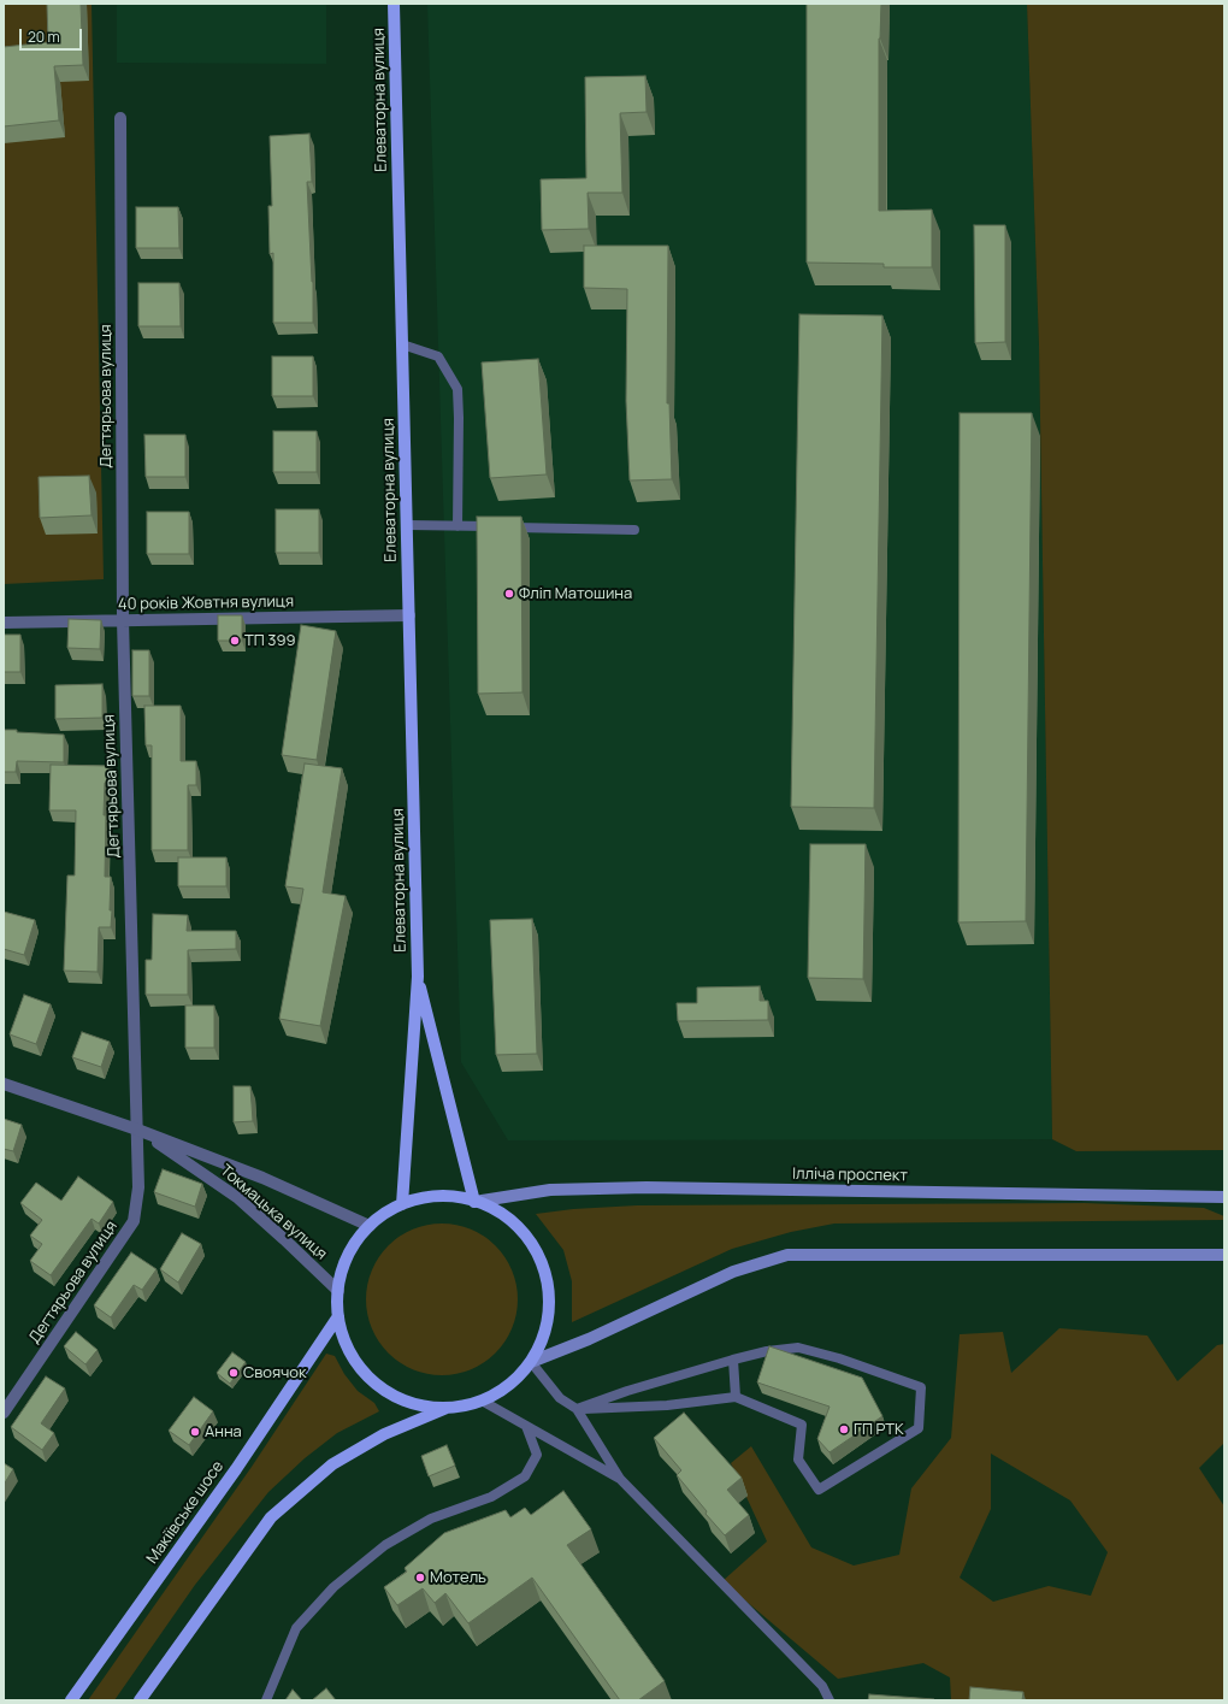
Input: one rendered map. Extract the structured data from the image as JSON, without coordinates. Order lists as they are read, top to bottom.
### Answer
{
  "streets": {
    "main road": ["Елеваторна вулиця", "Ілліча проспект", "Макіївське шосе"],
    "street": ["Дегтярьова вулиця", "40 років Жовтня вулиця", "Токмацька вулиця"]
  },
  "crossings": [
    ["Елеваторна вулиця", "40 років Жовтня вулиця"],
    ["Елеваторна вулиця", "Ілліча проспект"],
    ["Дегтярьова вулиця", "40 років Жовтня вулиця"],
    ["Дегтярьова вулиця", "Токмацька вулиця"]
  ],
  "places": [
    "Фліп Матошина",
    "ТП 399",
    "Своячок",
    "ГП РТК",
    "Анна",
    "Мотель"
  ],
  "scale_bar": "20 m"
}
